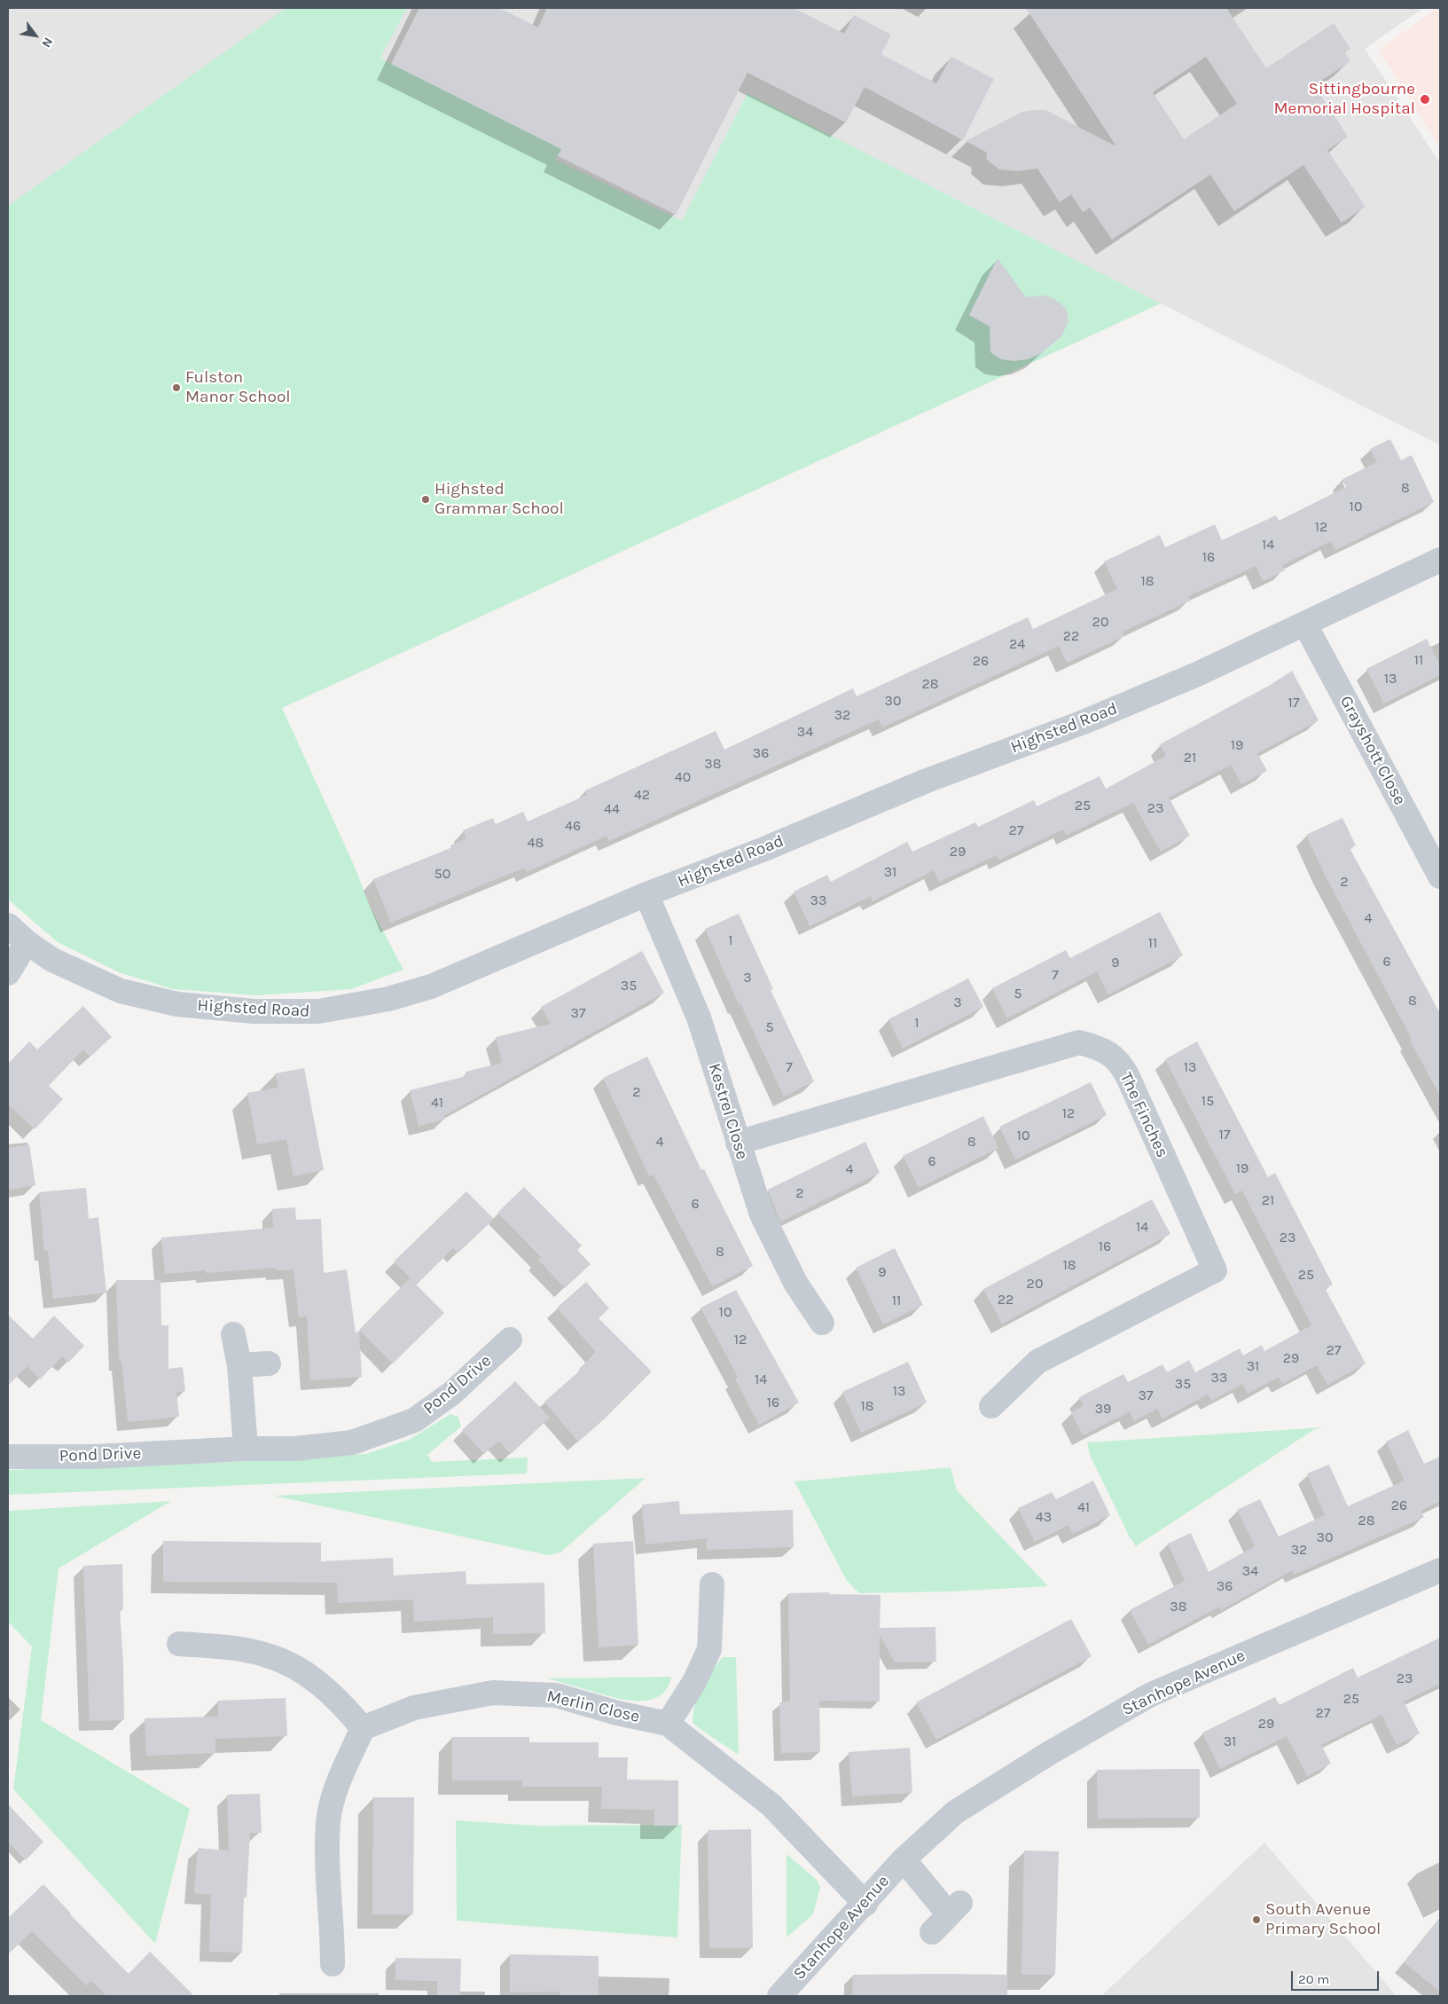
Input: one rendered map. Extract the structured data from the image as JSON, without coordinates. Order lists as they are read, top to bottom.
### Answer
{
  "streets": {
    "street": [
      "Highsted Road",
      "Grayshott Close",
      "Kestrel Close",
      "The Finches",
      "Pond Drive",
      "Stanhope Avenue",
      "Merlin Close"
    ]
  },
  "crossings": [
    ["Highsted Road", "Grayshott Close"],
    ["Highsted Road", "Kestrel Close"],
    ["Kestrel Close", "The Finches"],
    ["Stanhope Avenue", "Merlin Close"]
  ],
  "places": [
    "Sittingbourne Memorial Hospital",
    "Fulston Manor School",
    "Highsted Grammar School",
    "South Avenue Primary School"
  ],
  "house_numbers": [
    "8",
    "10",
    "12",
    "14",
    "16",
    "18",
    "20",
    "22",
    "24",
    "11",
    "26",
    "13",
    "28",
    "30",
    "17",
    "32",
    "34",
    "19",
    "36",
    "21",
    "38",
    "40",
    "42",
    "25",
    "23",
    "44",
    "46",
    "27",
    "48",
    "29",
    "31",
    "50",
    "2",
    "33",
    "4",
    "1",
    "11",
    "6",
    "9",
    "7",
    "3",
    "35",
    "5",
    "8",
    "3",
    "37",
    "1",
    "5",
    "7",
    "13",
    "2",
    "15",
    "41",
    "12",
    "17",
    "10",
    "4",
    "8",
    "6",
    "19",
    "4",
    "2",
    "21",
    "6",
    "14",
    "23",
    "16",
    "8",
    "18",
    "9",
    "25",
    "20",
    "22",
    "11",
    "10",
    "12",
    "27",
    "29",
    "31",
    "33",
    "14",
    "35",
    "13",
    "37",
    "16",
    "18",
    "39",
    "26",
    "41",
    "43",
    "28",
    "30",
    "32",
    "34",
    "36",
    "38",
    "23",
    "25",
    "27",
    "29",
    "31"
  ],
  "scale_bar": "20 m",
  "north": "bottom right"
}
